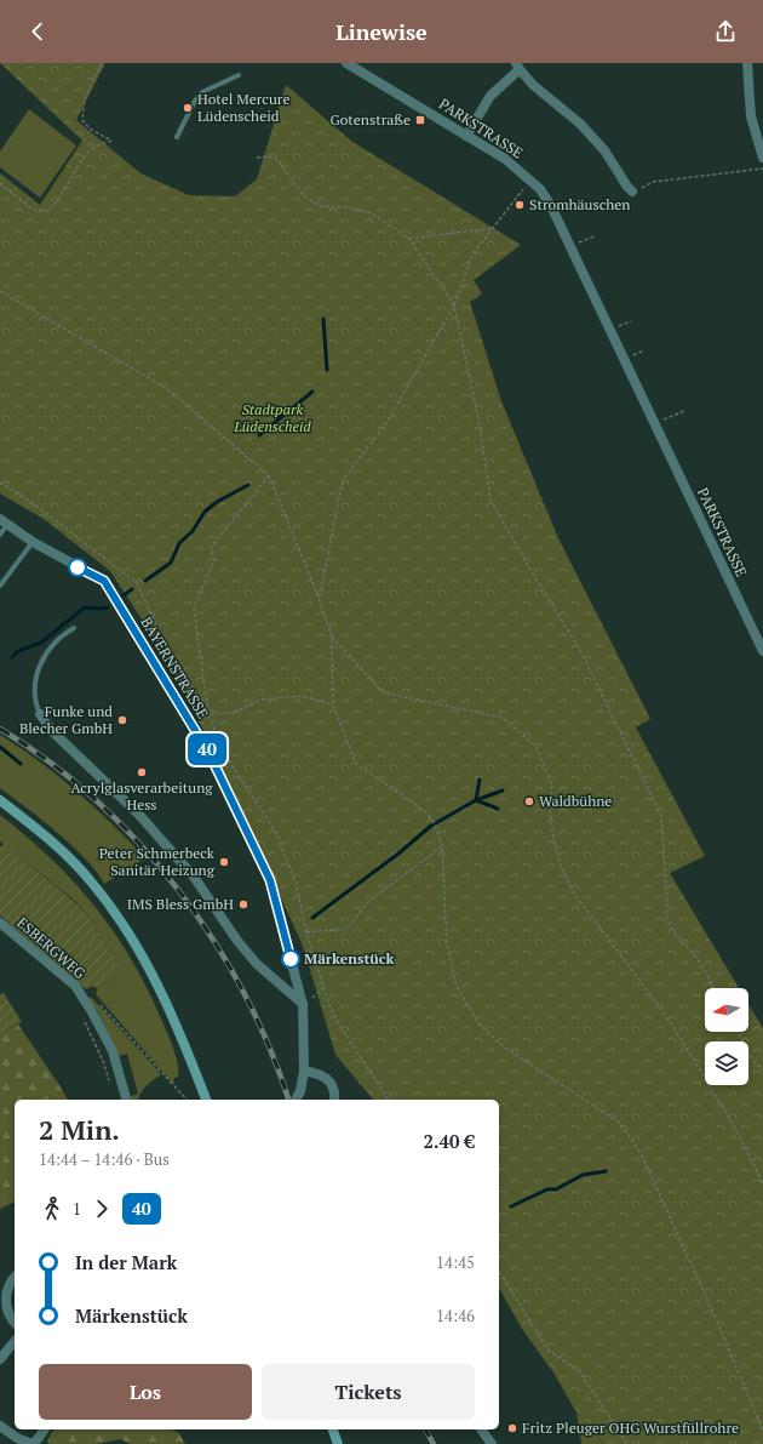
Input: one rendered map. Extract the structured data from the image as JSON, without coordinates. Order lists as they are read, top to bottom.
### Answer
{
  "streets": {
    "street": ["PARKSTRASSE", "BAYERNSTRASSE", "ESBERGWEG"]
  },
  "parks": ["Stadtpark Lüdenscheid"],
  "places": {
    "other": [
      "Hotel Mercure Lüdenscheid",
      "Stromhäuschen",
      "Funke und Blecher GmbH",
      "Acrylglasverarbeitung Hess",
      "Waldbühne",
      "Peter Schmerbeck Sanitär Heizung",
      "IMS Bless GmbH",
      "Märkenstück",
      "Fritz Pleuger OHG Wurstfüllrohre"
    ],
    "transit": ["Gotenstraße"]
  },
  "lines": ["bus line 40"],
  "north": "left",
  "page": {
    "header": "Linewise",
    "on_map": "40",
    "heading": ["2 Min.", "14:44 – 14:46 · Bus", "2.40 €"],
    "legs": ["1", "40"],
    "list": [
      {
        "name": "In der Mark",
        "value": "14:45"
      },
      {
        "name": "Märkenstück",
        "value": "14:46"
      }
    ],
    "buttons": ["Los", "Tickets"]
  }
}
